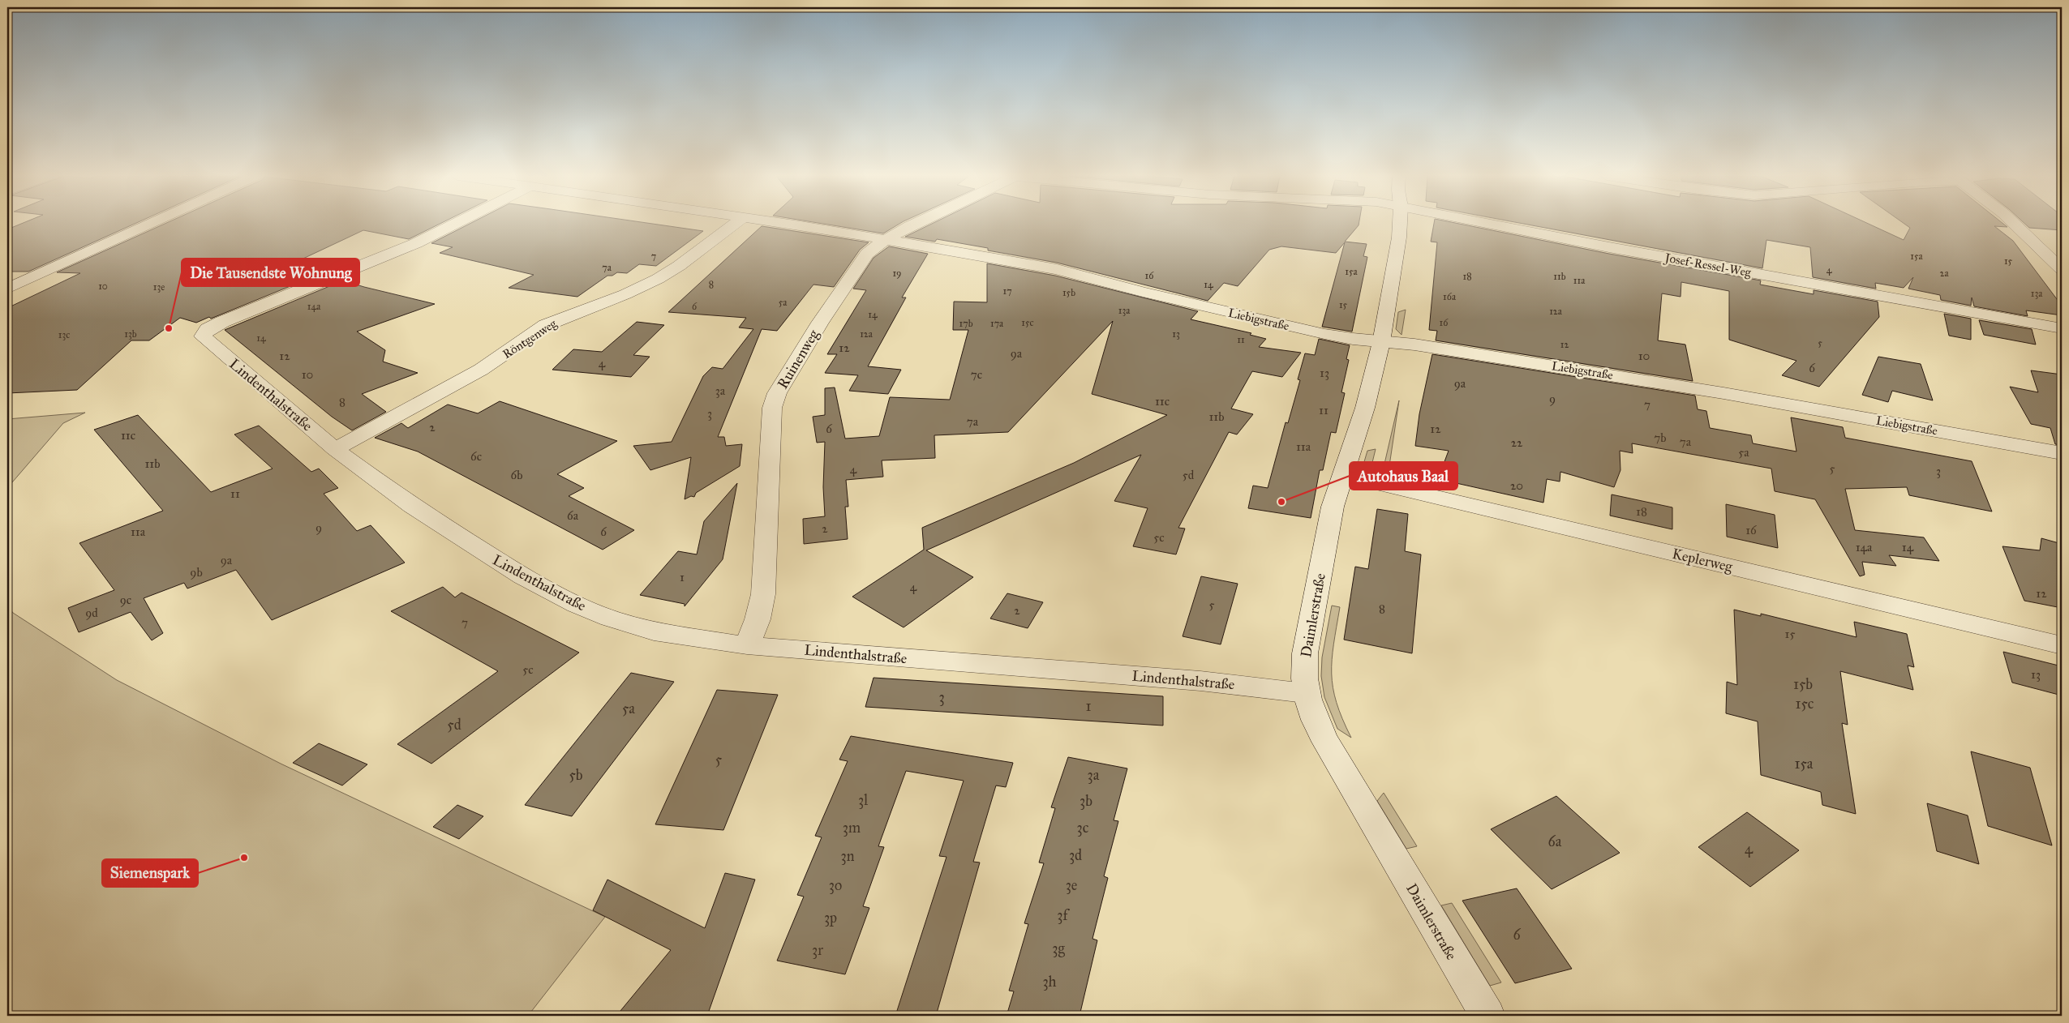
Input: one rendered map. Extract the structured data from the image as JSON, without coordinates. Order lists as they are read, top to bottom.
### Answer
{
  "streets": {
    "street": [
      "Josef-Ressel-Weg",
      "Liebigstraße",
      "Röntgenweg",
      "Ruinenweg",
      "Lindenthalstraße",
      "Keplerweg",
      "Daimlerstraße"
    ]
  },
  "crossings": [
    ["Liebigstraße", "Ruinenweg"],
    ["Liebigstraße", "Daimlerstraße"],
    ["Röntgenweg", "Lindenthalstraße"],
    ["Ruinenweg", "Lindenthalstraße"],
    ["Lindenthalstraße", "Daimlerstraße"],
    ["Keplerweg", "Daimlerstraße"]
  ],
  "places": ["Die Tausendste Wohnung", "Autohaus Baal", "Siemenspark"],
  "house_numbers": [
    "7",
    "15a",
    "15",
    "7a",
    "4",
    "15a",
    "19",
    "2a",
    "16",
    "18",
    "11b",
    "11a",
    "8",
    "14",
    "10",
    "13e",
    "17",
    "15b",
    "13a",
    "16a",
    "5a",
    "15",
    "14a",
    "6",
    "13a",
    "12a",
    "14",
    "15c",
    "16",
    "17b",
    "17a",
    "13b",
    "12a",
    "13",
    "13c",
    "14",
    "11",
    "5",
    "12",
    "12",
    "9a",
    "12",
    "10",
    "4",
    "6",
    "13",
    "10",
    "7c",
    "9a",
    "3a",
    "9",
    "11c",
    "8",
    "7",
    "11",
    "3",
    "11b",
    "7a",
    "2",
    "6",
    "12",
    "11c",
    "7b",
    "7a",
    "22",
    "11a",
    "5a",
    "6c",
    "11b",
    "5",
    "4",
    "3",
    "6b",
    "5d",
    "20",
    "11",
    "18",
    "6a",
    "9",
    "2",
    "16",
    "11a",
    "6",
    "5c",
    "14a",
    "14",
    "9a",
    "9b",
    "1",
    "4",
    "12",
    "9c",
    "5",
    "8",
    "2",
    "9d",
    "7",
    "15",
    "5c",
    "13",
    "15b",
    "3",
    "15c",
    "1",
    "5a",
    "5d",
    "5",
    "15a",
    "5b",
    "3a",
    "3l",
    "3b",
    "3m",
    "3c",
    "6a",
    "4",
    "3d",
    "3n",
    "3o",
    "3e",
    "3f",
    "3p",
    "6",
    "3g",
    "3r",
    "3h"
  ]
}
